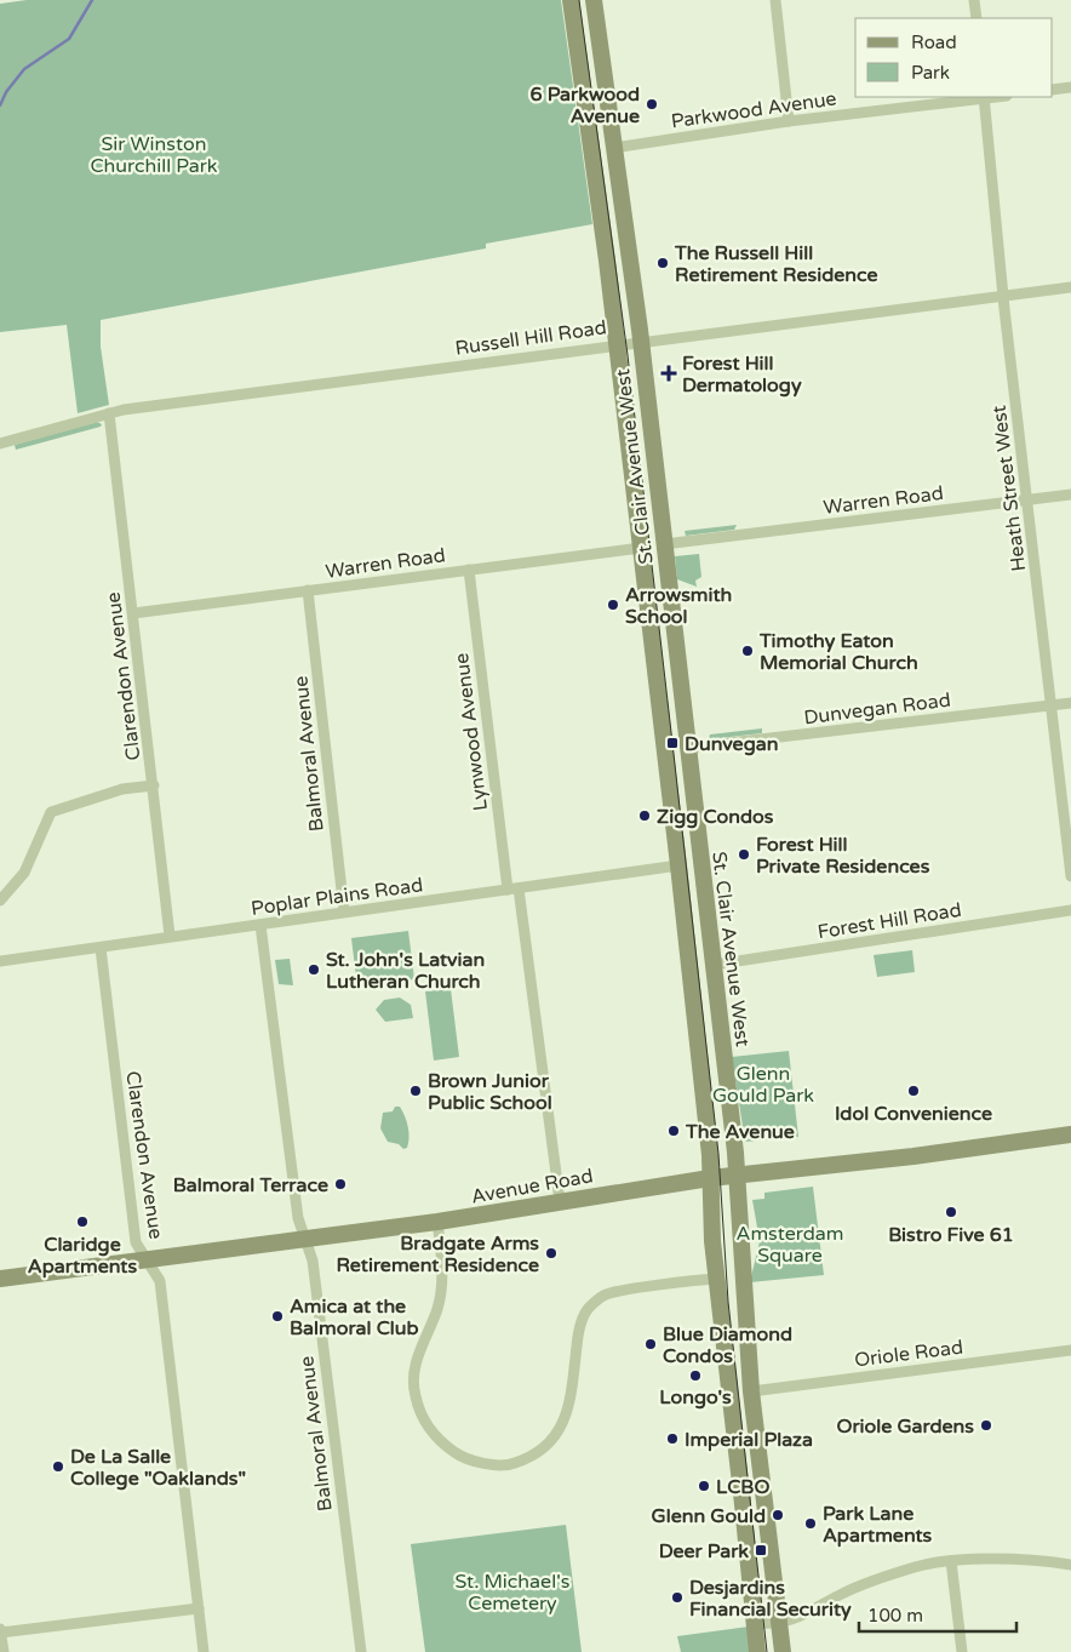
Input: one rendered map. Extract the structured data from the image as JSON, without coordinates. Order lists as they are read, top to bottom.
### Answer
{
  "streets": {
    "main road": ["St. Clair Avenue West", "Avenue Road"],
    "street": [
      "Parkwood Avenue",
      "Russell Hill Road",
      "Heath Street West",
      "Warren Road",
      "Clarendon Avenue",
      "Dunvegan Road",
      "Lynwood Avenue",
      "Balmoral Avenue",
      "Poplar Plains Road",
      "Forest Hill Road",
      "Oriole Road"
    ]
  },
  "crossings": [
    ["Parkwood Avenue", "St. Clair Avenue West"],
    ["Parkwood Avenue", "Heath Street West"],
    ["Russell Hill Road", "St. Clair Avenue West"],
    ["Russell Hill Road", "Heath Street West"],
    ["Russell Hill Road", "Clarendon Avenue"],
    ["St. Clair Avenue West", "Warren Road"],
    ["St. Clair Avenue West", "Dunvegan Road"],
    ["St. Clair Avenue West", "Poplar Plains Road"],
    ["St. Clair Avenue West", "Forest Hill Road"],
    ["St. Clair Avenue West", "Avenue Road"],
    ["St. Clair Avenue West", "Oriole Road"],
    ["Heath Street West", "Warren Road"],
    ["Heath Street West", "Dunvegan Road"],
    ["Warren Road", "Clarendon Avenue"],
    ["Warren Road", "Lynwood Avenue"],
    ["Warren Road", "Balmoral Avenue"],
    ["Clarendon Avenue", "Poplar Plains Road"],
    ["Clarendon Avenue", "Avenue Road"],
    ["Lynwood Avenue", "Poplar Plains Road"],
    ["Lynwood Avenue", "Avenue Road"],
    ["Balmoral Avenue", "Poplar Plains Road"],
    ["Balmoral Avenue", "Avenue Road"]
  ],
  "parks": [
    "Sir Winston Churchill Park",
    "Glenn Gould Park",
    "Amsterdam Square",
    "St. Michael's Cemetery"
  ],
  "places": {
    "other": [
      "6 Parkwood Avenue",
      "The Russell Hill Retirement Residence",
      "Arrowsmith School",
      "Timothy Eaton Memorial Church",
      "Zigg Condos",
      "Forest Hill Private Residences",
      "St. John's Latvian Lutheran Church",
      "Brown Junior Public School",
      "Idol Convenience",
      "The Avenue",
      "Balmoral Terrace",
      "Bistro Five 61",
      "Claridge Apartments",
      "Bradgate Arms Retirement Residence",
      "Amica at the Balmoral Club",
      "Blue Diamond Condos",
      "Longo's",
      "Oriole Gardens",
      "Imperial Plaza",
      "De La Salle College \"Oaklands\"",
      "LCBO",
      "Glenn Gould",
      "Park Lane Apartments",
      "Desjardins Financial Security"
    ],
    "health": ["Forest Hill Dermatology"],
    "transit": ["Dunvegan", "Deer Park"]
  },
  "legend": ["Road", "Park"],
  "scale_bar": "100 m"
}
